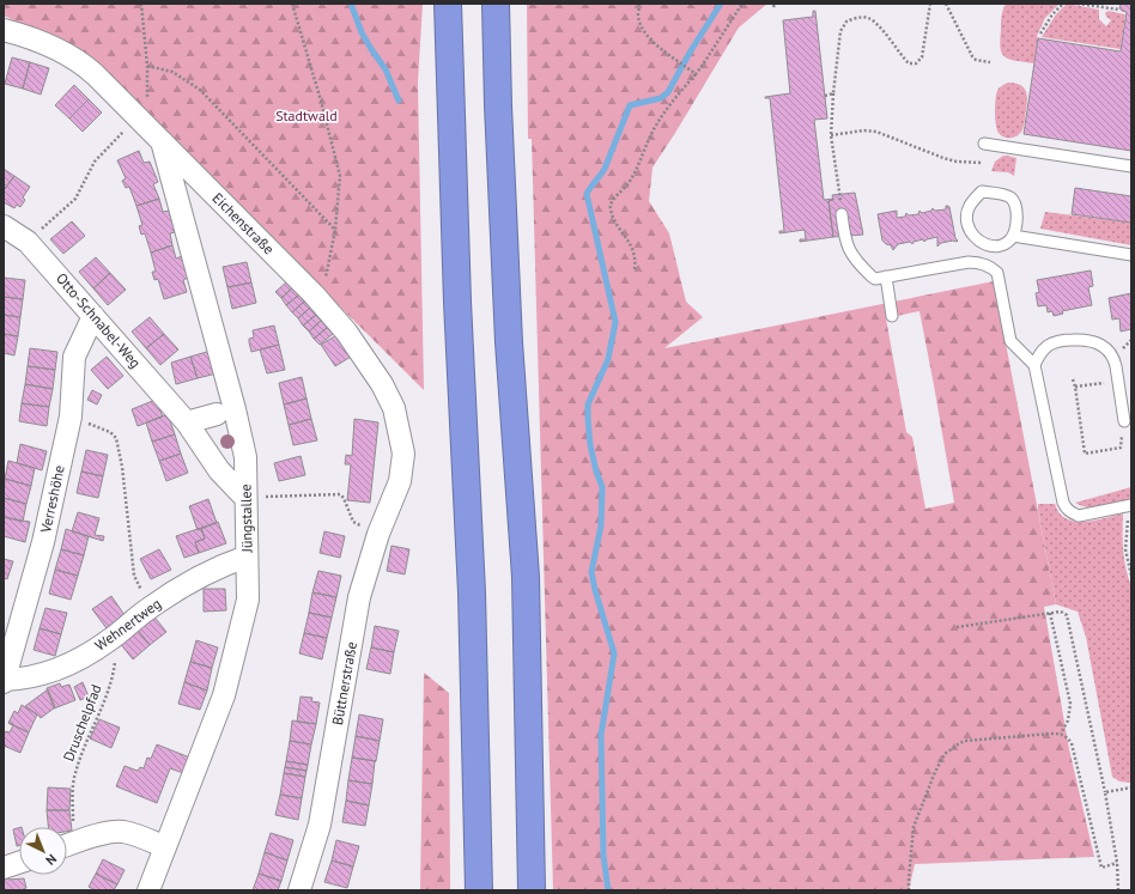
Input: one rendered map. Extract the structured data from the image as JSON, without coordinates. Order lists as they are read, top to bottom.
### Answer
{
  "streets": {
    "street": [
      "Eichenstraße",
      "Otto-Schnabel-Weg",
      "Verreshöhe",
      "Jüngstallee",
      "Wehnertweg",
      "Büttnerstraße"
    ],
    "path": ["Druschelpfad"]
  },
  "crossings": [
    ["Eichenstraße", "Jüngstallee"],
    ["Eichenstraße", "Büttnerstraße"],
    ["Otto-Schnabel-Weg", "Verreshöhe"],
    ["Otto-Schnabel-Weg", "Jüngstallee"],
    ["Verreshöhe", "Wehnertweg"],
    ["Jüngstallee", "Wehnertweg"],
    ["Wehnertweg", "Druschelpfad"]
  ],
  "parks": ["Stadtwald"],
  "north": "bottom right"
}
